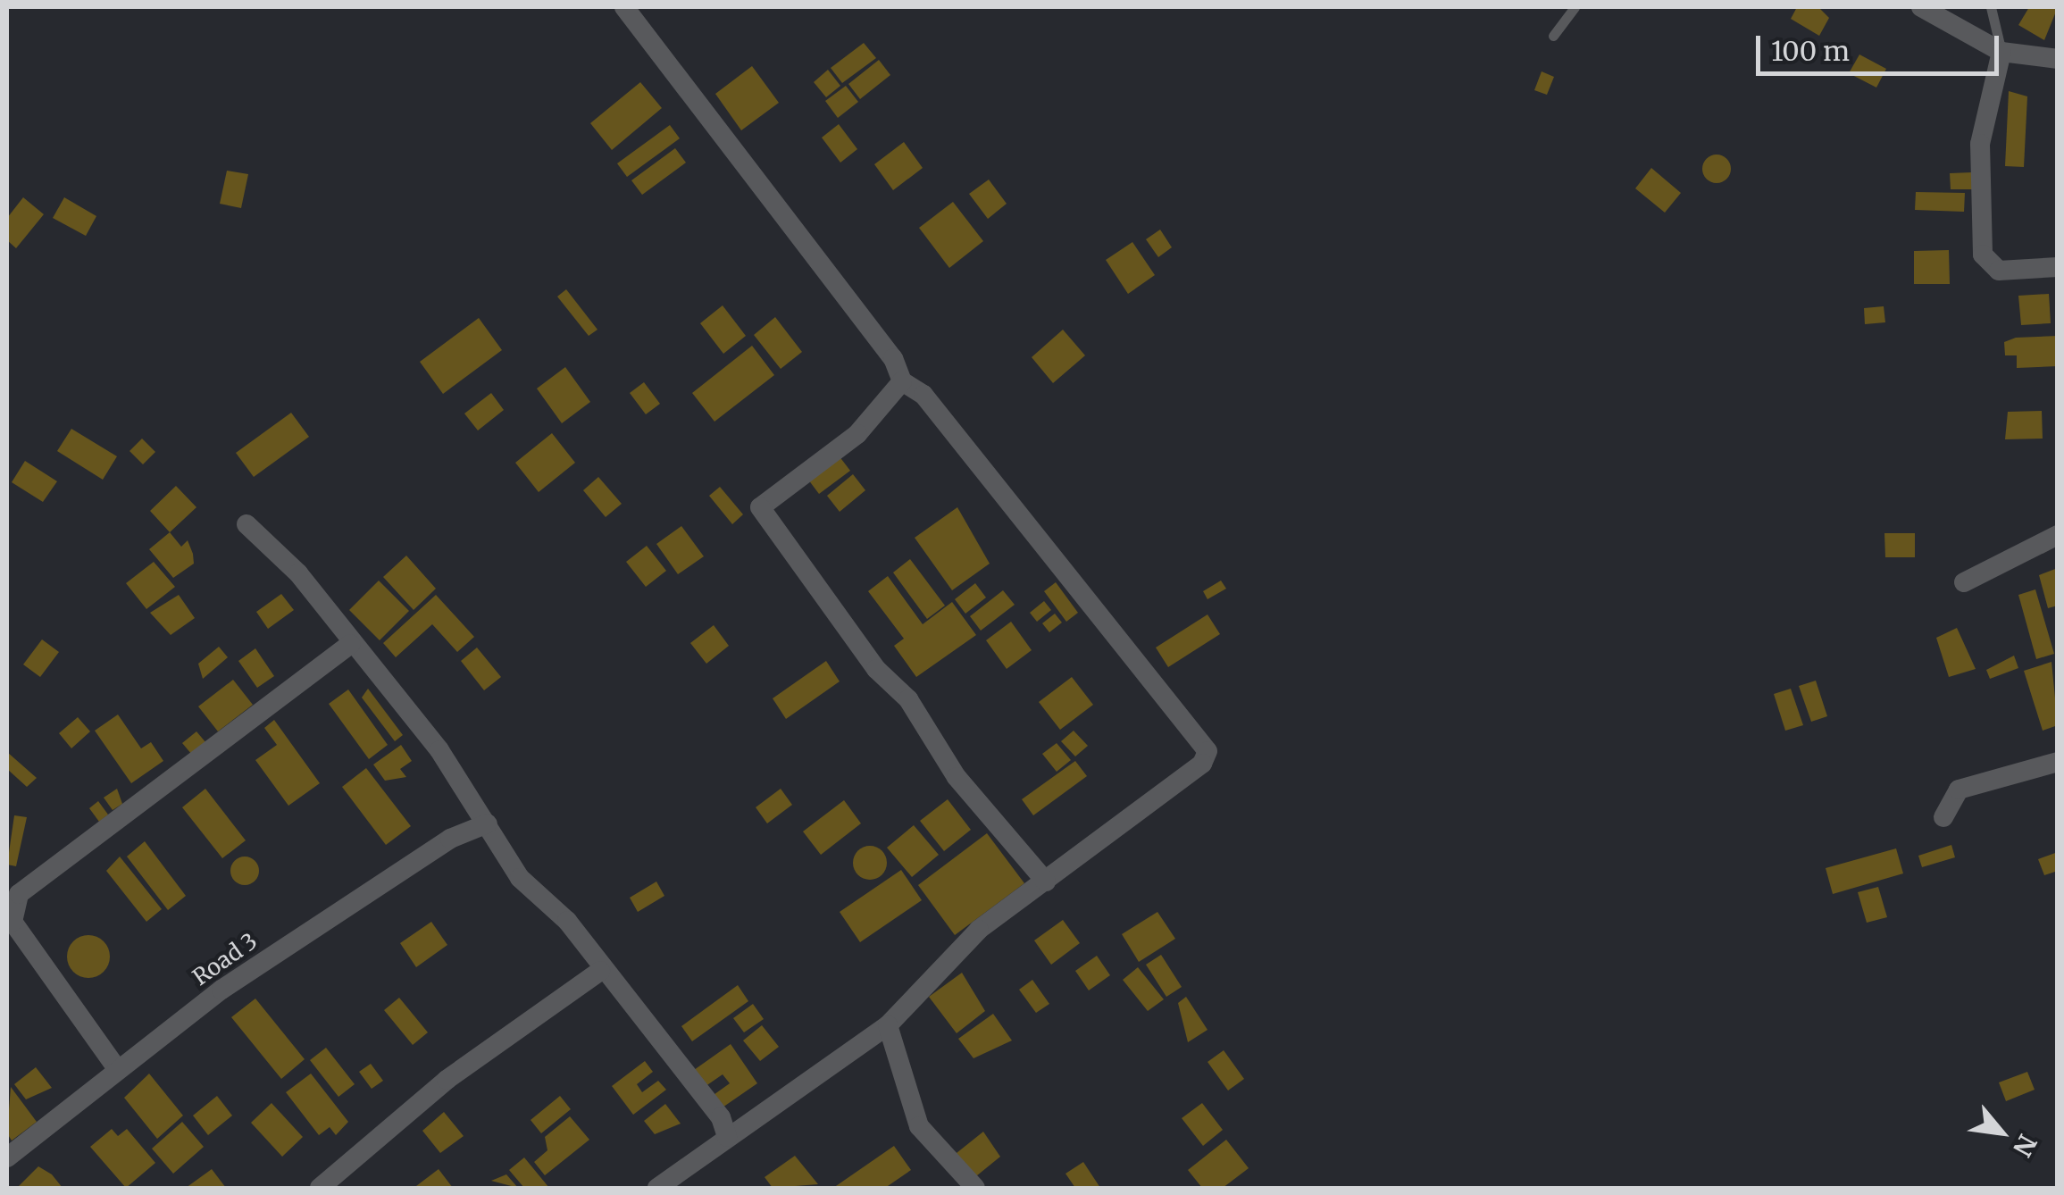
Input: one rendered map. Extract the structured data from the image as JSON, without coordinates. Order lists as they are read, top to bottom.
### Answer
{
  "streets": {
    "street": ["Road 3"]
  },
  "scale_bar": "100 m",
  "north": "bottom right"
}
